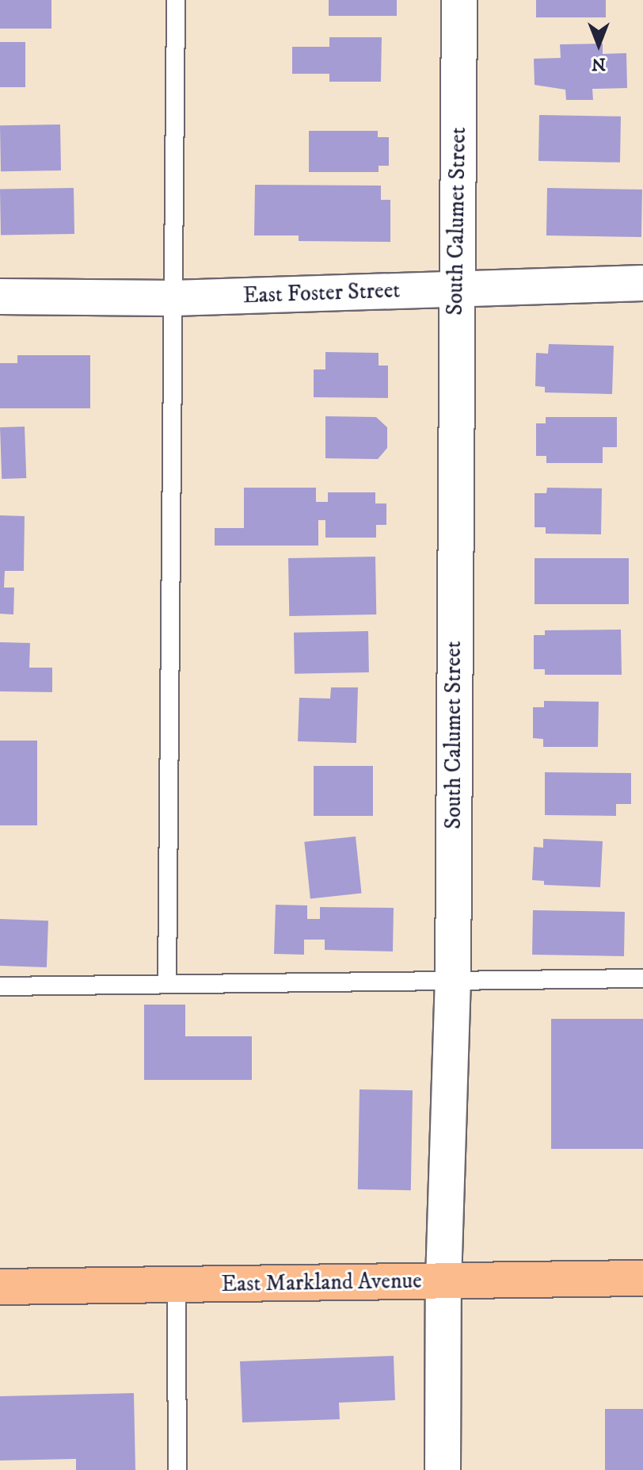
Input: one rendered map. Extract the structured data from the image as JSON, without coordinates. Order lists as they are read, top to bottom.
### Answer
{
  "streets": {
    "main road": ["East Markland Avenue"],
    "street": ["South Calumet Street", "East Foster Street"]
  },
  "crossings": [
    ["South Calumet Street", "East Foster Street"],
    ["South Calumet Street", "East Markland Avenue"]
  ],
  "north": "bottom"
}
